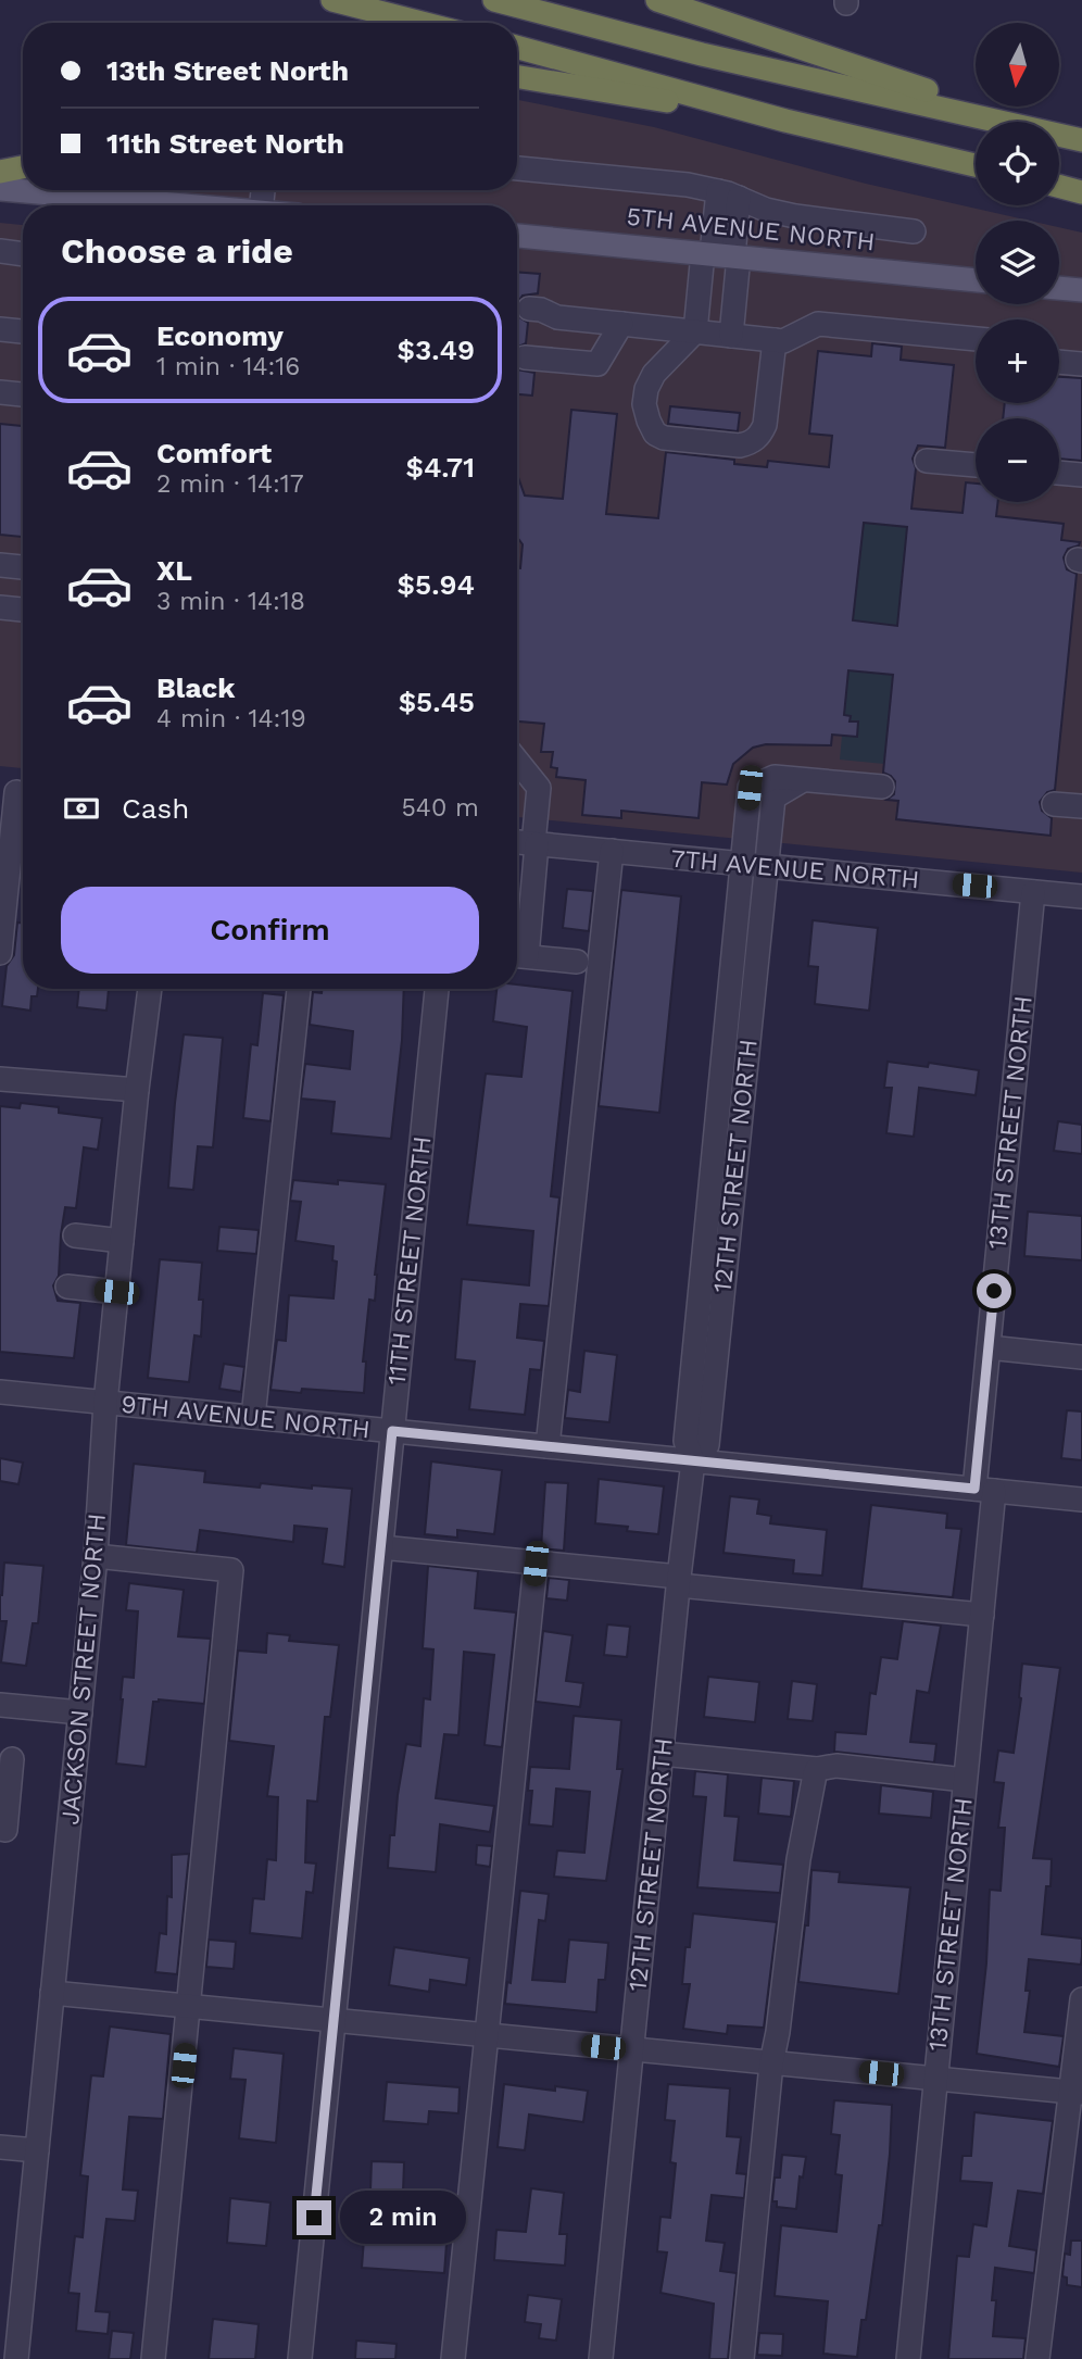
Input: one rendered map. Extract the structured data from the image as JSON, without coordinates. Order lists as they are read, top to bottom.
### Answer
{
  "streets": {
    "main road": ["5TH AVENUE NORTH"],
    "street": [
      "7TH AVENUE NORTH",
      "13TH STREET NORTH",
      "12TH STREET NORTH",
      "11TH STREET NORTH",
      "9TH AVENUE NORTH",
      "JACKSON STREET NORTH"
    ]
  },
  "crossings": [
    ["7TH AVENUE NORTH", "13TH STREET NORTH"],
    ["7TH AVENUE NORTH", "12TH STREET NORTH"],
    ["13TH STREET NORTH", "9TH AVENUE NORTH"],
    ["12TH STREET NORTH", "9TH AVENUE NORTH"],
    ["11TH STREET NORTH", "9TH AVENUE NORTH"],
    ["9TH AVENUE NORTH", "JACKSON STREET NORTH"]
  ],
  "north": "bottom",
  "page": {
    "map_buttons": ["+", "−"],
    "banner": ["13th Street North", "11th Street North"],
    "heading": "Choose a ride",
    "list": [
      {
        "name": "Economy",
        "note": "1 min · 14:16",
        "value": "$3.49"
      },
      {
        "name": "Comfort",
        "note": "2 min · 14:17",
        "value": "$4.71"
      },
      {
        "name": "XL",
        "note": "3 min · 14:18",
        "value": "$5.94"
      },
      {
        "name": "Black",
        "note": "4 min · 14:19",
        "value": "$5.45"
      }
    ],
    "pay": ["Cash", "540 m"],
    "buttons": "Confirm",
    "bubble": "2 min"
  }
}
